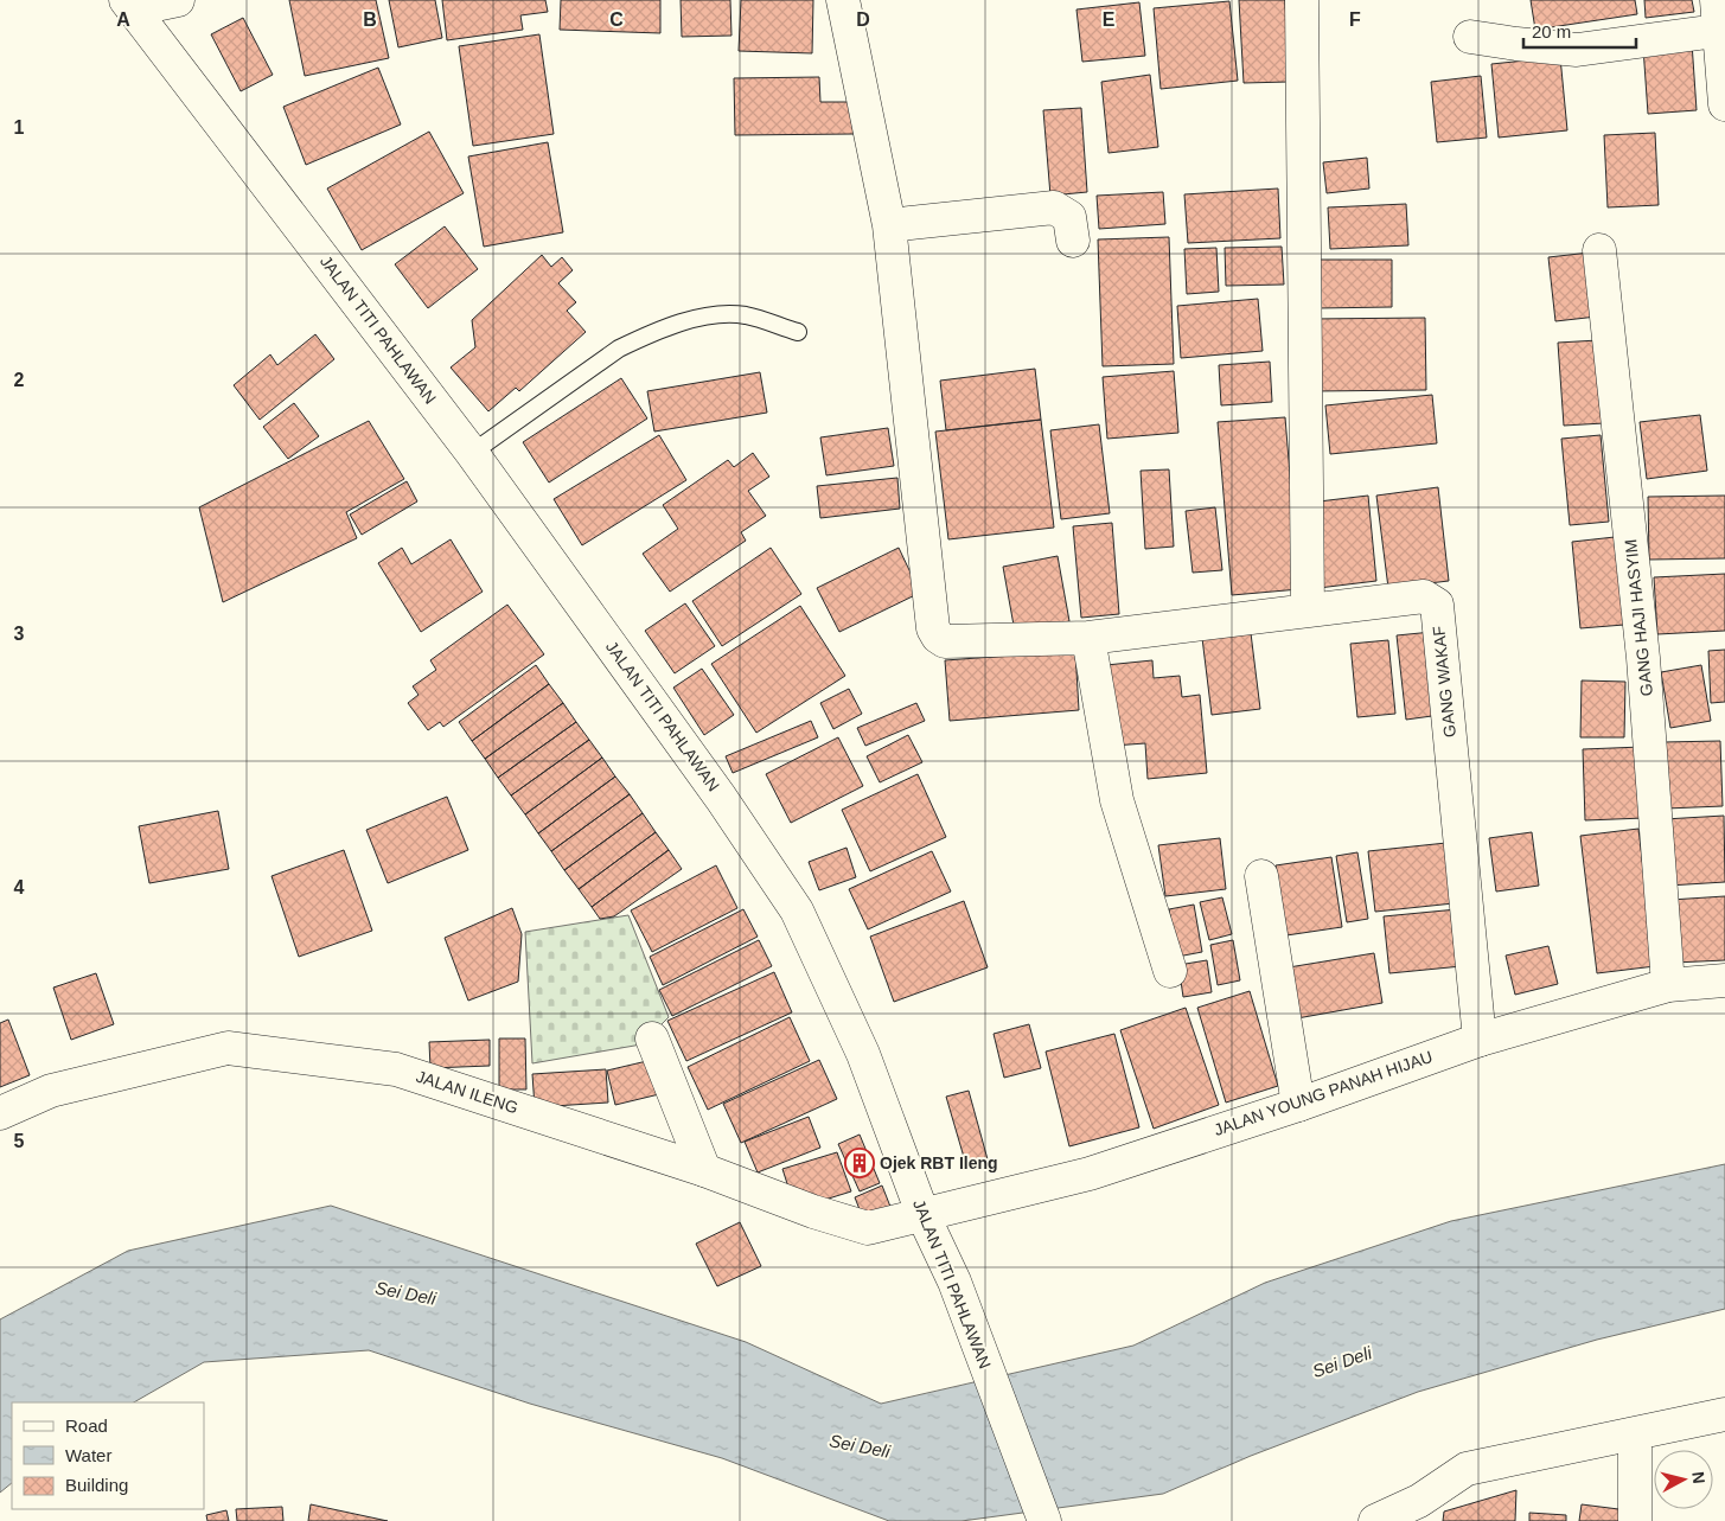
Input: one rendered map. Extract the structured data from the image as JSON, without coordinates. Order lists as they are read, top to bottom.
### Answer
{
  "streets": {
    "street": [
      "JALAN TITI PAHLAWAN",
      "GANG HAJI HASYIM",
      "GANG WAKAF",
      "JALAN ILENG",
      "JALAN YOUNG PANAH HIJAU"
    ]
  },
  "crossings": [
    ["JALAN TITI PAHLAWAN", "JALAN ILENG"],
    ["JALAN TITI PAHLAWAN", "JALAN YOUNG PANAH HIJAU"],
    ["GANG HAJI HASYIM", "JALAN YOUNG PANAH HIJAU"],
    ["GANG WAKAF", "JALAN YOUNG PANAH HIJAU"],
    ["JALAN ILENG", "JALAN YOUNG PANAH HIJAU"]
  ],
  "water": ["Sei Deli"],
  "places": {
    "building": ["Ojek RBT Ileng"]
  },
  "legend": ["Road", "Water", "Building"],
  "scale_bar": "20 m",
  "north": "right",
  "grid": {
    "columns": [
      "A",
      "B",
      "C",
      "D",
      "E",
      "F"
    ],
    "rows": [
      "1",
      "2",
      "3",
      "4",
      "5"
    ]
  }
}
